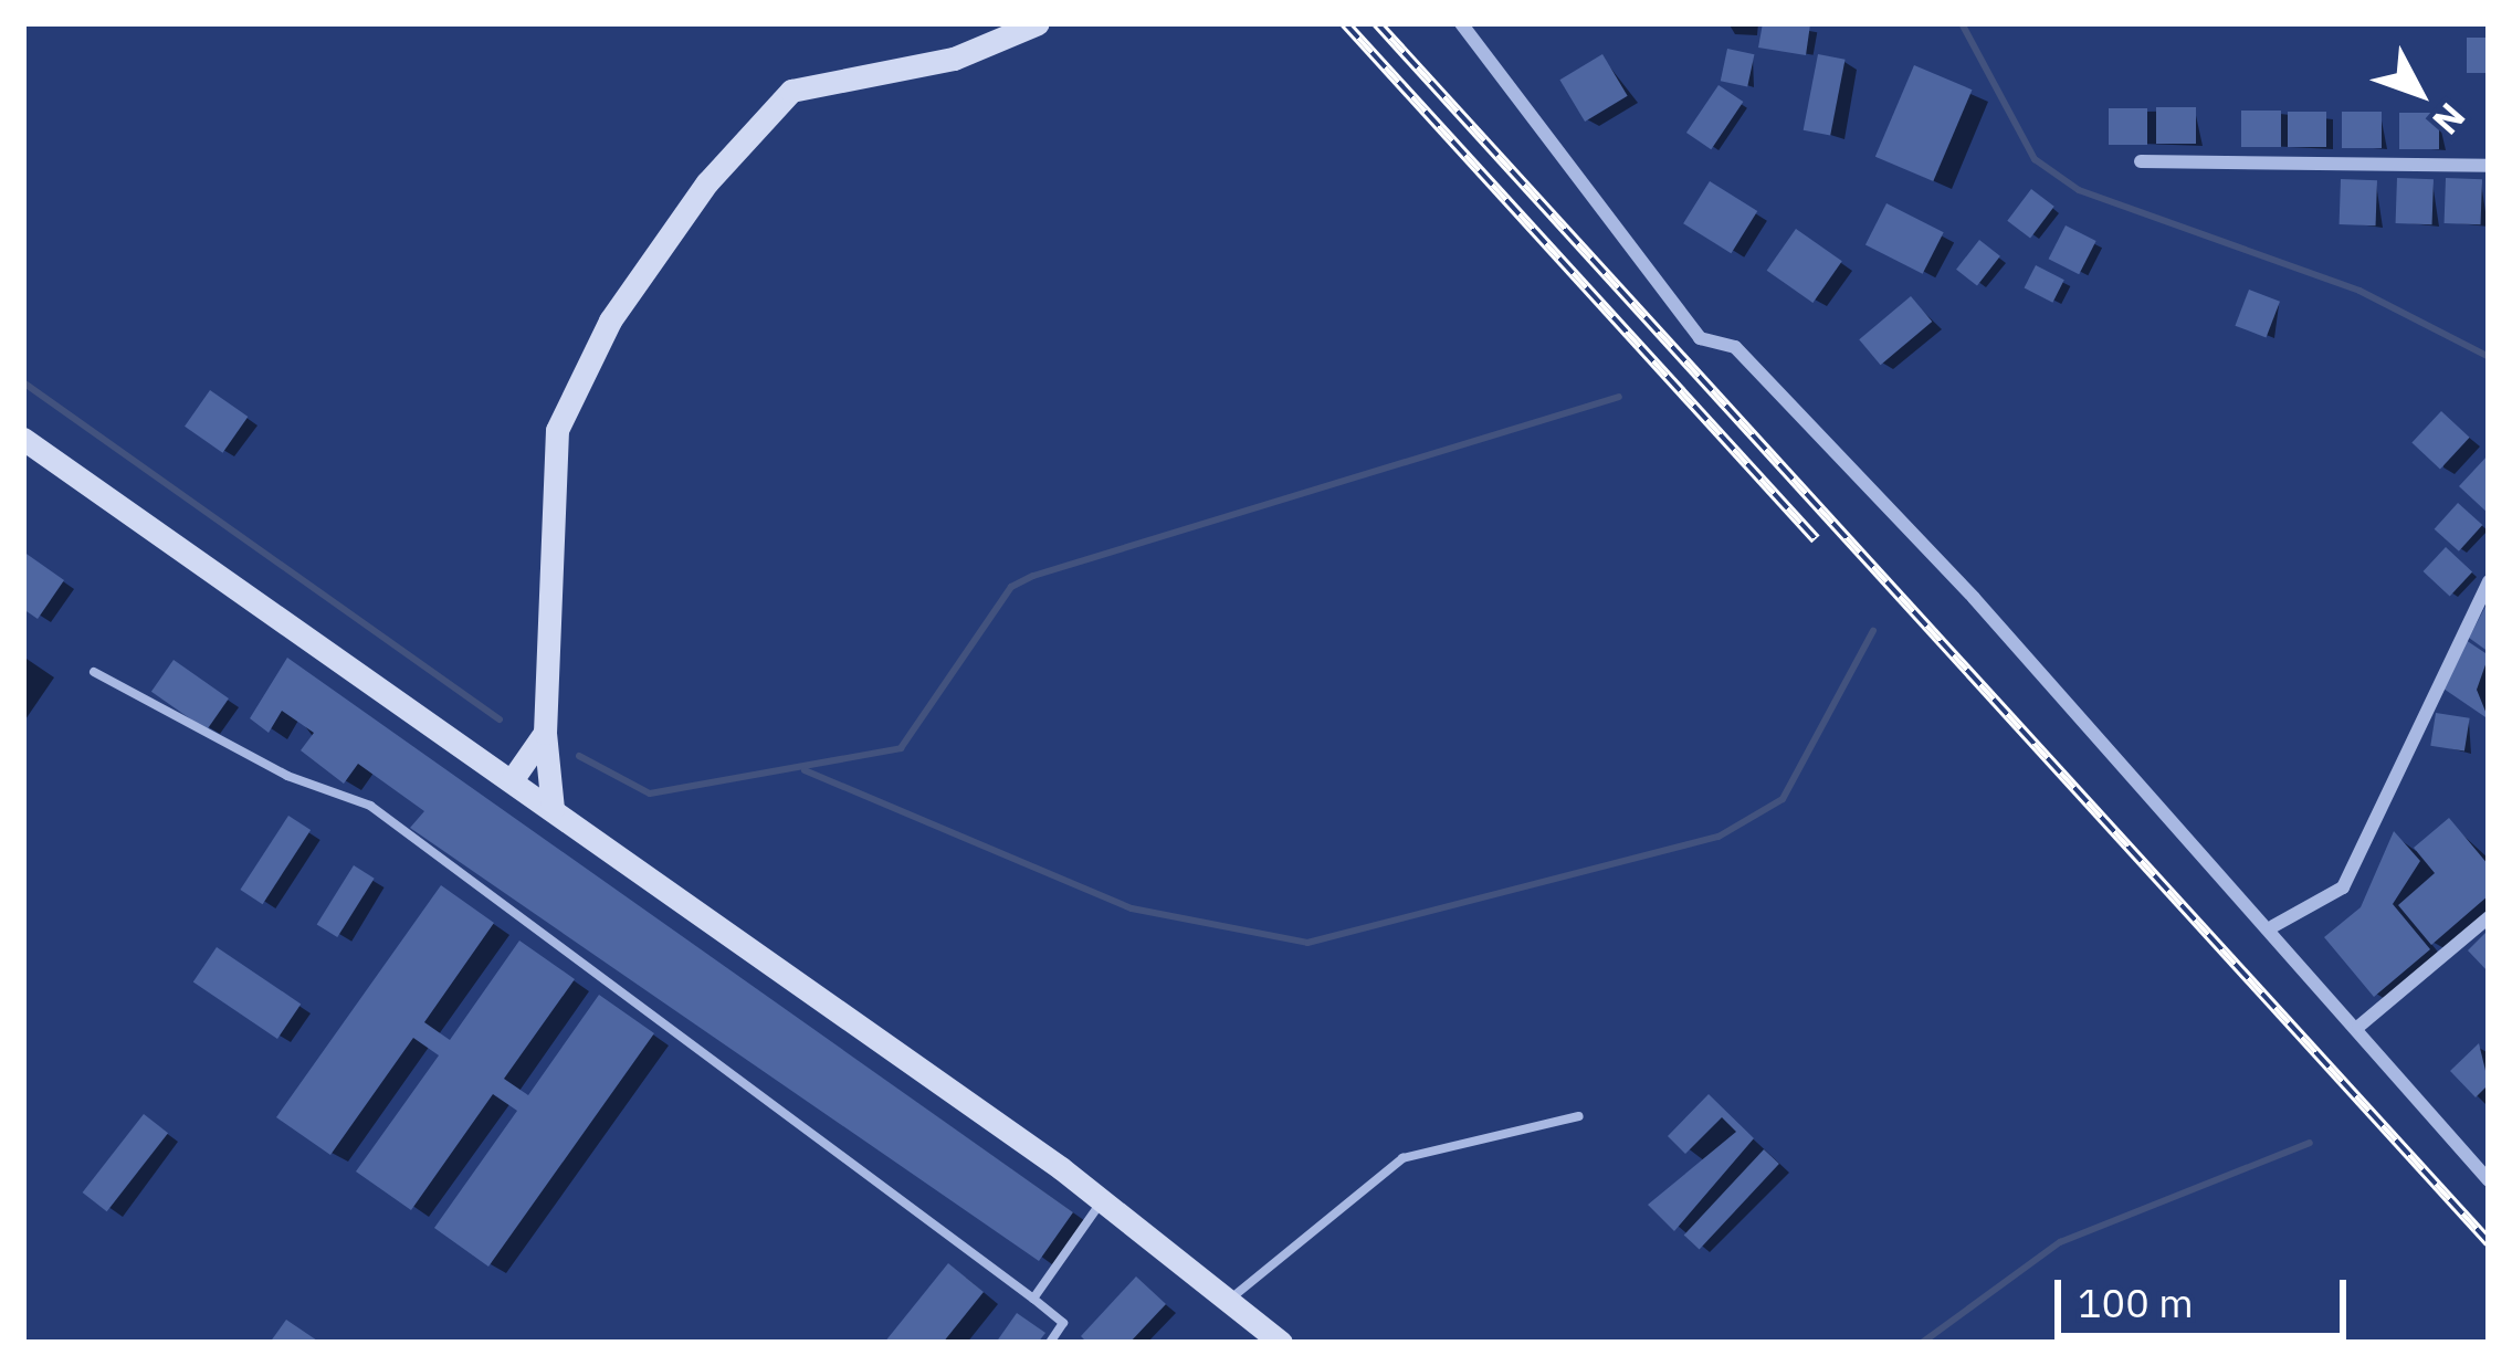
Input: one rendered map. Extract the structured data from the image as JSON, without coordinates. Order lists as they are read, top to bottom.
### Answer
{
  "scale_bar": "100 m",
  "north": "bottom right"
}
